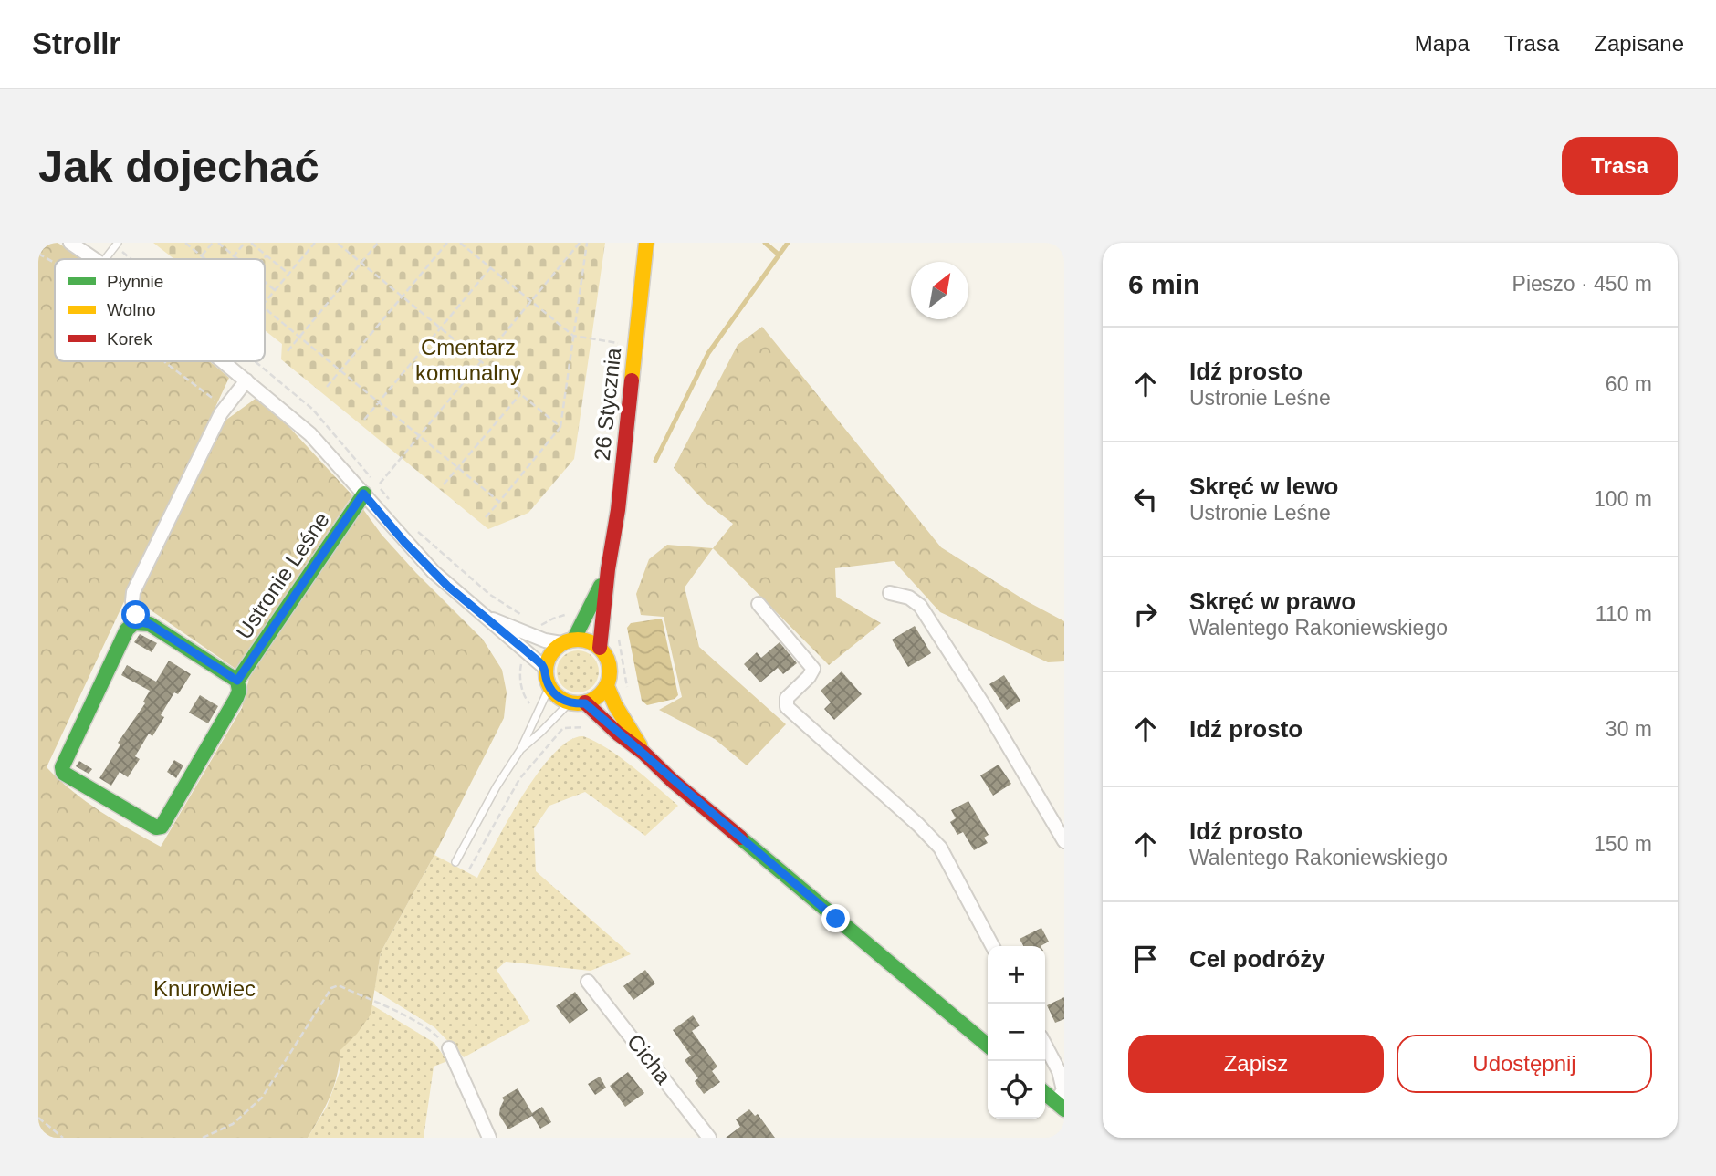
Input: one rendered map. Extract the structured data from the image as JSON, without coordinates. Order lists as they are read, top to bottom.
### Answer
{
  "streets": {
    "street": ["26 Stycznia", "Ustronie Leśne", "Cicha"]
  },
  "parks": ["Cmentarz komunalny", "Knurowiec"],
  "legend": ["Płynnie", "Wolno", "Korek"],
  "north": "top right",
  "page": {
    "header": "Strollr",
    "nav": ["Mapa", "Trasa", "Zapisane"],
    "buttons": [
      "Trasa",
      ["Zapisz", "Udostępnij"]
    ],
    "title": "Jak dojechać",
    "heading": ["6 min", "Pieszo · 450 m"],
    "list": [
      ["Idź prosto", "Ustronie Leśne", "60 m"],
      ["Skręć w lewo", "Ustronie Leśne", "100 m"],
      ["Skręć w prawo", "Walentego Rakoniewskiego", "110 m"],
      ["Idź prosto", "30 m"],
      ["Idź prosto", "Walentego Rakoniewskiego", "150 m"],
      "Cel podróży"
    ],
    "map_buttons": ["+", "−"]
  }
}
